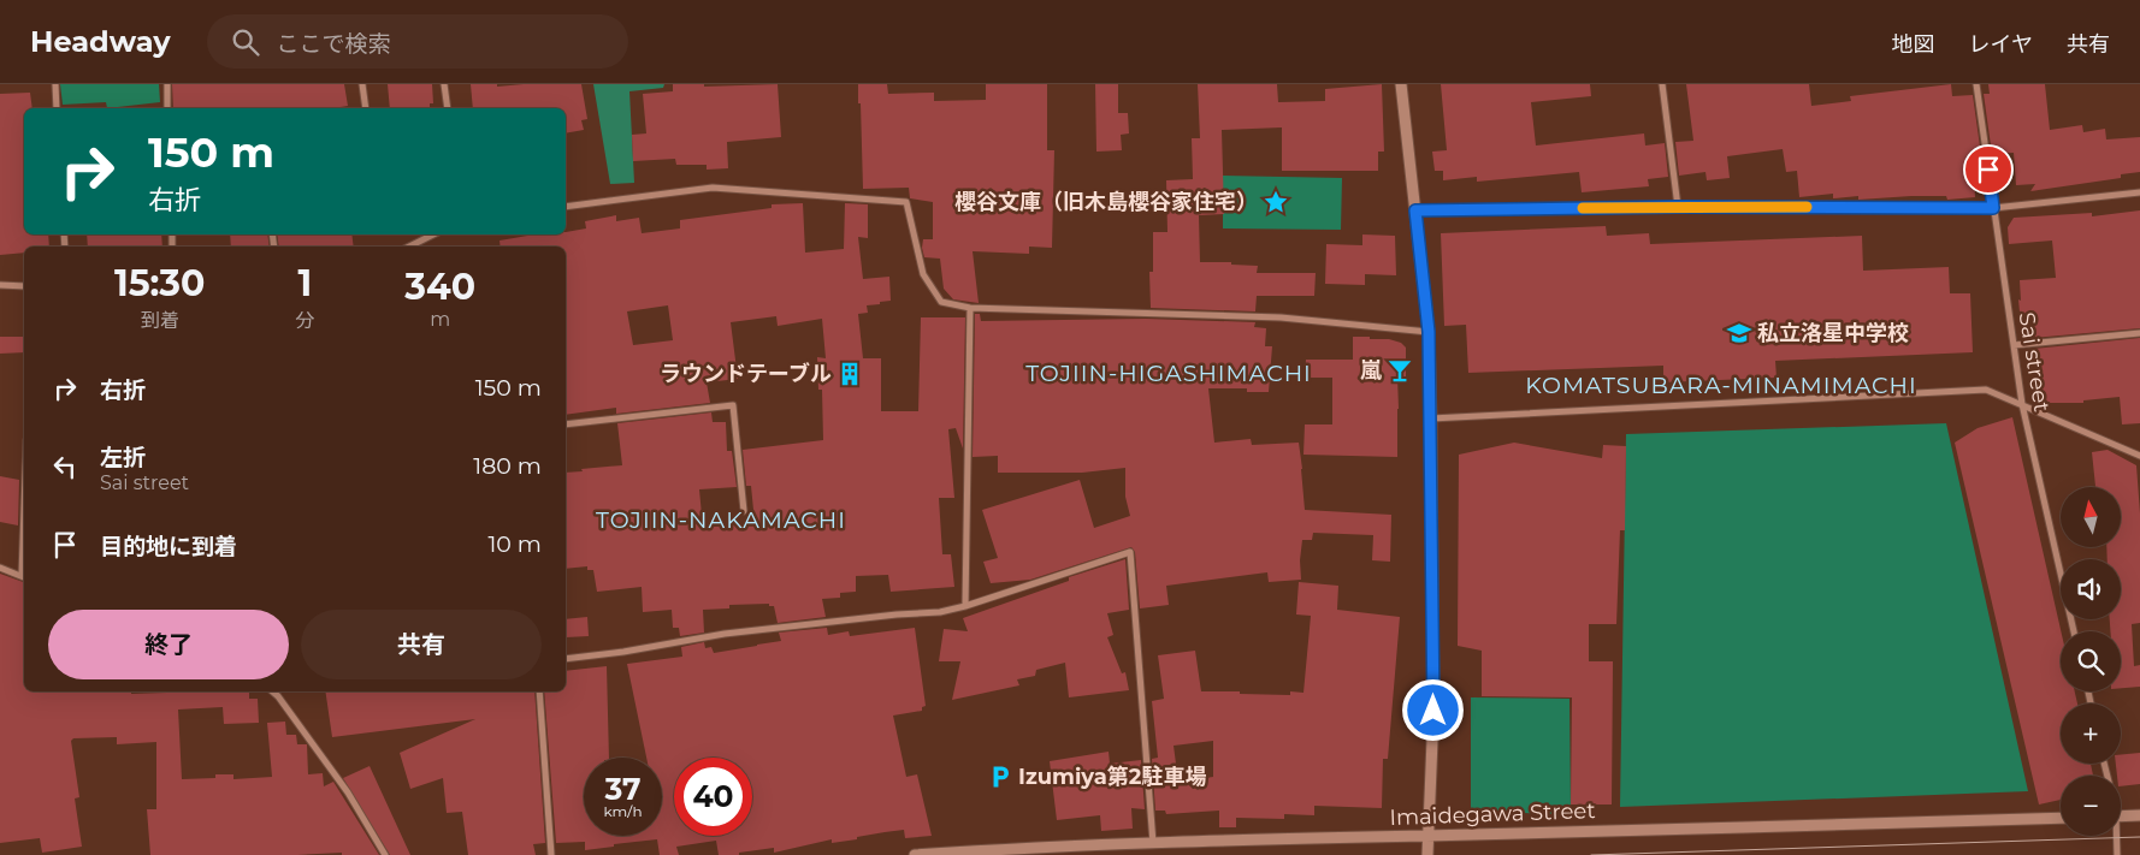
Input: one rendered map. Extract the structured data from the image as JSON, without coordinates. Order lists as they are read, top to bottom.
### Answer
{
  "streets": {
    "street": ["Sai street", "Imaidegawa Street"]
  },
  "districts": ["TOJIIN-HIGASHIMACHI", "KOMATSUBARA-MINAMIMACHI", "TOJIIN-NAKAMACHI"],
  "places": {
    "place": ["櫻谷文庫（旧木島櫻谷家住宅）"],
    "school or university": ["私立洛星中学校"],
    "bar": ["嵐"],
    "building": ["ラウンドテーブル"],
    "parking": ["Izumiya第2駐車場"]
  },
  "north": "top",
  "page": {
    "header": "Headway",
    "search": "ここで検索",
    "nav": ["地図", "レイヤ", "共有"],
    "turn": ["150 m", "右折"],
    "eta": [
      "15:30",
      "到着",
      "1",
      "分",
      "340",
      "m"
    ],
    "list": [
      {
        "name": "右折",
        "value": "150 m"
      },
      {
        "name": "左折",
        "note": "Sai street",
        "value": "180 m"
      },
      {
        "name": "目的地に到着",
        "value": "10 m"
      }
    ],
    "map_buttons": ["+", "−"],
    "buttons": ["終了", "共有"],
    "speed": "37 km/h",
    "limit": "40"
  }
}
